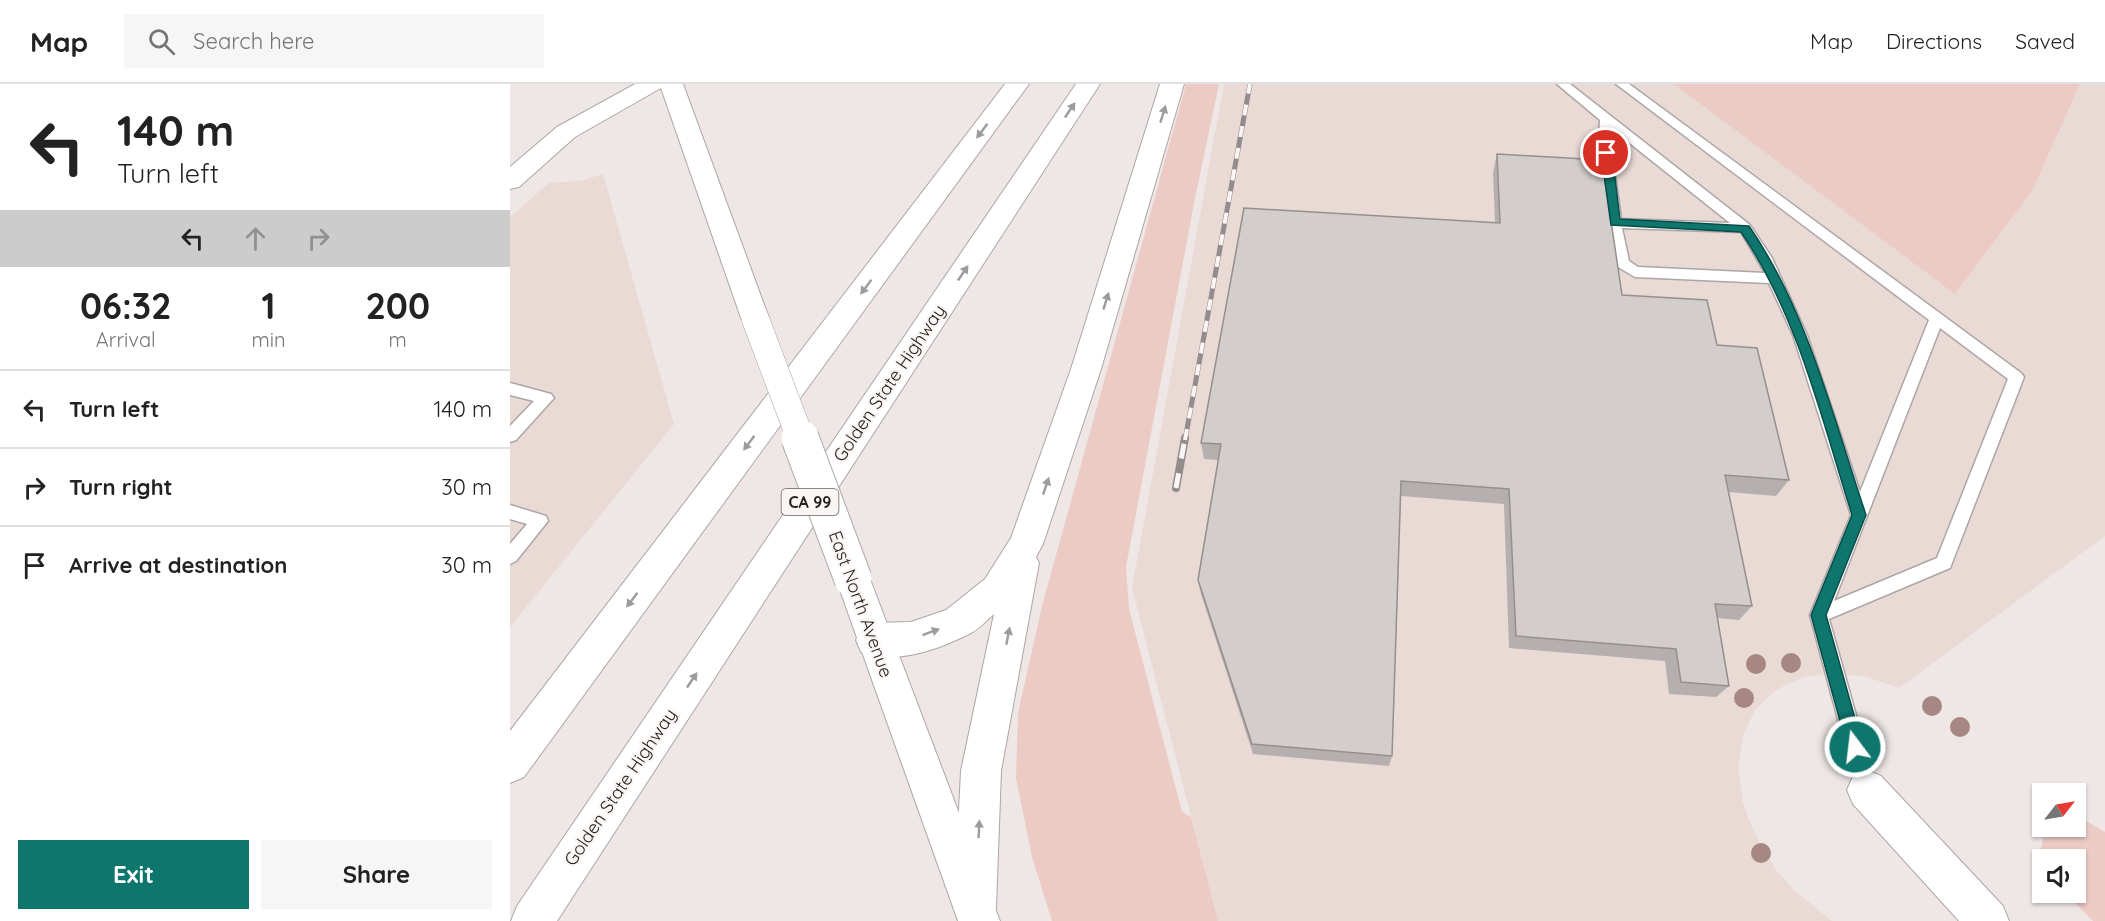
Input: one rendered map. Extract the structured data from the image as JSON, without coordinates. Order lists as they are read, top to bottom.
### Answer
{
  "streets": {
    "main road": ["Golden State Highway", "CA 99", "East North Avenue"]
  },
  "north": "top right",
  "page": {
    "header": "Map",
    "search": "Search here",
    "nav": ["Map", "Directions", "Saved"],
    "turn": ["140 m", "Turn left"],
    "eta": [
      "06:32",
      "Arrival",
      "1",
      "min",
      "200",
      "m"
    ],
    "list": [
      {
        "name": "Turn left",
        "value": "140 m"
      },
      {
        "name": "Turn right",
        "value": "30 m"
      },
      {
        "name": "Arrive at destination",
        "value": "30 m"
      }
    ],
    "buttons": ["Exit", "Share"]
  }
}
